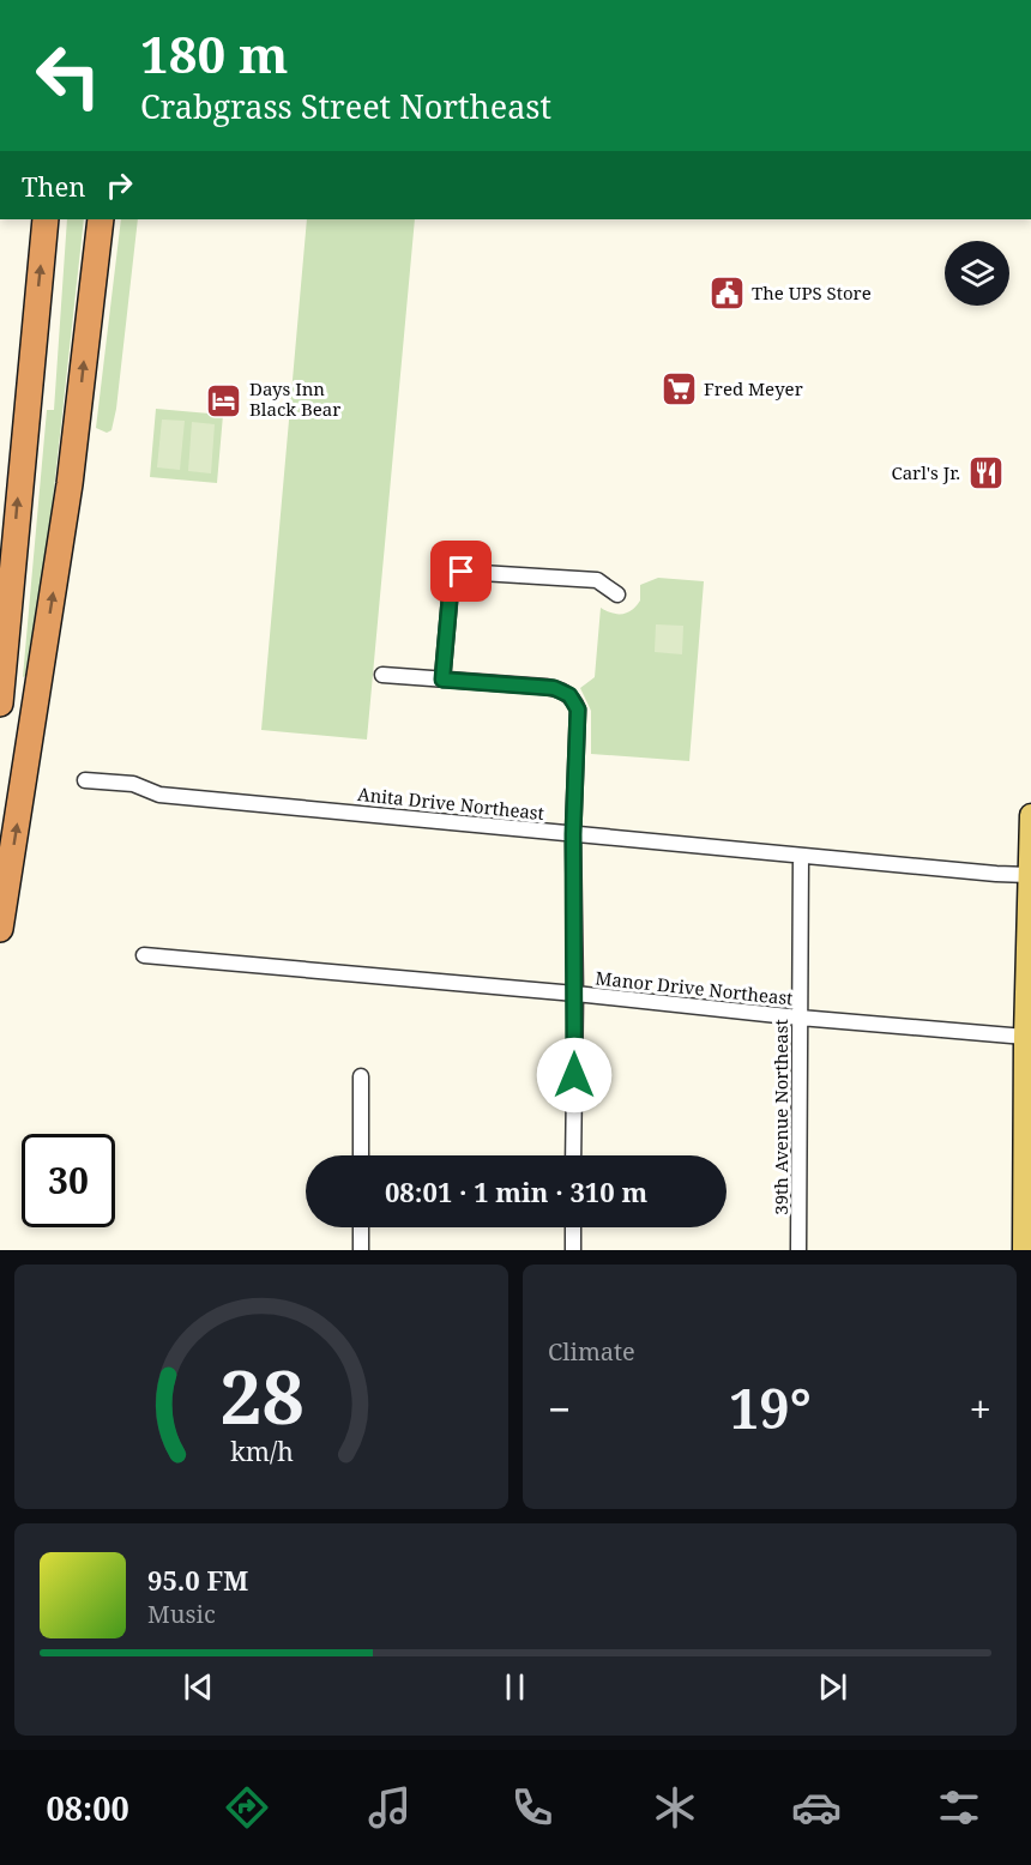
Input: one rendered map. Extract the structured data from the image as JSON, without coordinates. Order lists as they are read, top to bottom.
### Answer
{
  "streets": {
    "street": ["Anita Drive Northeast", "Manor Drive Northeast", "39th Avenue Northeast"]
  },
  "crossings": [
    ["Anita Drive Northeast", "39th Avenue Northeast"],
    ["Manor Drive Northeast", "39th Avenue Northeast"]
  ],
  "places": {
    "public building": ["The UPS Store"],
    "supermarket": ["Fred Meyer"],
    "hotel": ["Days Inn Black Bear"],
    "restaurant": ["Carl's Jr."]
  },
  "page": {
    "turn": ["180 m", "Crabgrass Street Northeast"],
    "then": "Then",
    "limit": "30",
    "trip": "08:01 · 1 min · 310 m",
    "tile": "Climate",
    "heat": ["−", "19°", "+"],
    "song": ["95.0 FM", "Music"],
    "tabs": "08:00",
    "gauge": ["28", "km/h"]
  }
}
